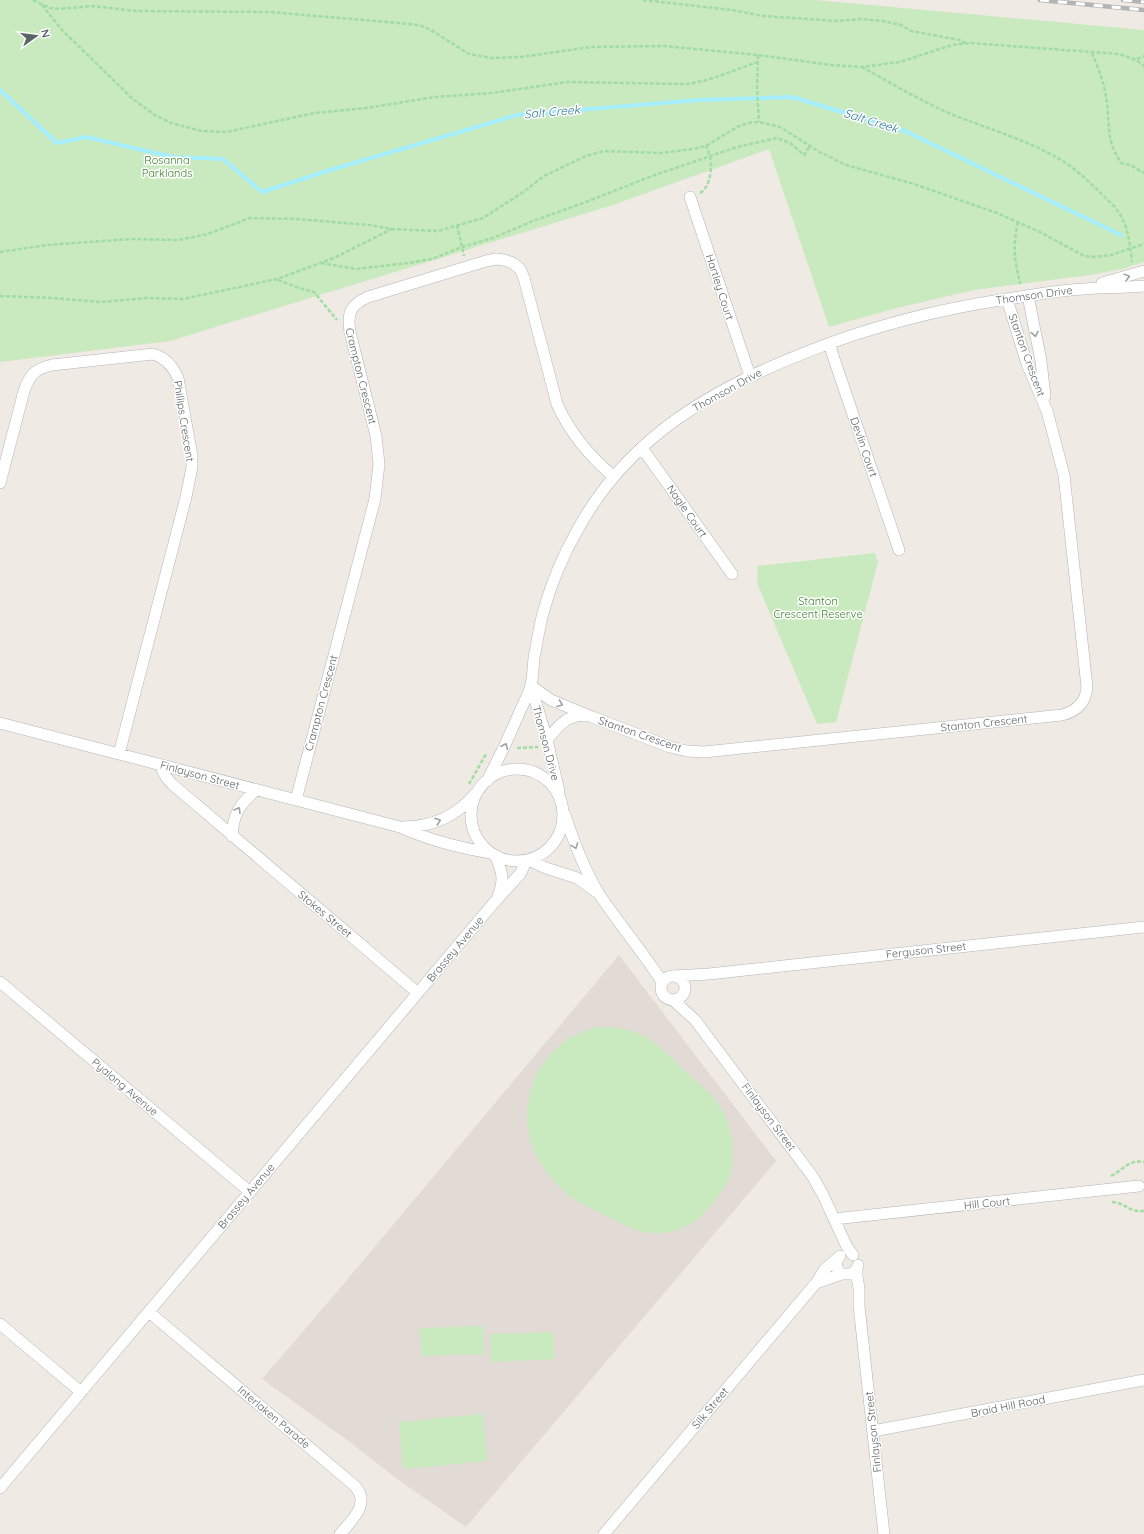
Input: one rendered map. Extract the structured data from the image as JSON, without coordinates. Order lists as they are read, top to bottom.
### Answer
{
  "streets": {
    "street": [
      "Hartley Court",
      "Thomson Drive",
      "Stanton Crescent",
      "Crampton Crescent",
      "Phillips Crescent",
      "Devlin Court",
      "Nagle Court",
      "Finlayson Street",
      "Stokes Street",
      "Brassey Avenue",
      "Ferguson Street",
      "Pyalong Avenue",
      "Hill Court",
      "Braid Hill Road",
      "Silk Street",
      "Interlaken Parade"
    ]
  },
  "crossings": [
    ["Hartley Court", "Thomson Drive"],
    ["Thomson Drive", "Stanton Crescent"],
    ["Thomson Drive", "Crampton Crescent"],
    ["Thomson Drive", "Devlin Court"],
    ["Thomson Drive", "Nagle Court"],
    ["Thomson Drive", "Finlayson Street"],
    ["Thomson Drive", "Brassey Avenue"],
    ["Crampton Crescent", "Finlayson Street"],
    ["Phillips Crescent", "Finlayson Street"],
    ["Finlayson Street", "Stokes Street"],
    ["Finlayson Street", "Brassey Avenue"],
    ["Finlayson Street", "Ferguson Street"],
    ["Finlayson Street", "Hill Court"],
    ["Finlayson Street", "Braid Hill Road"],
    ["Finlayson Street", "Silk Street"],
    ["Stokes Street", "Brassey Avenue"],
    ["Brassey Avenue", "Pyalong Avenue"],
    ["Brassey Avenue", "Interlaken Parade"]
  ],
  "water": ["Salt Creek"],
  "parks": ["Rosanna Parklands", "Stanton Crescent Reserve"],
  "north": "right"
}
